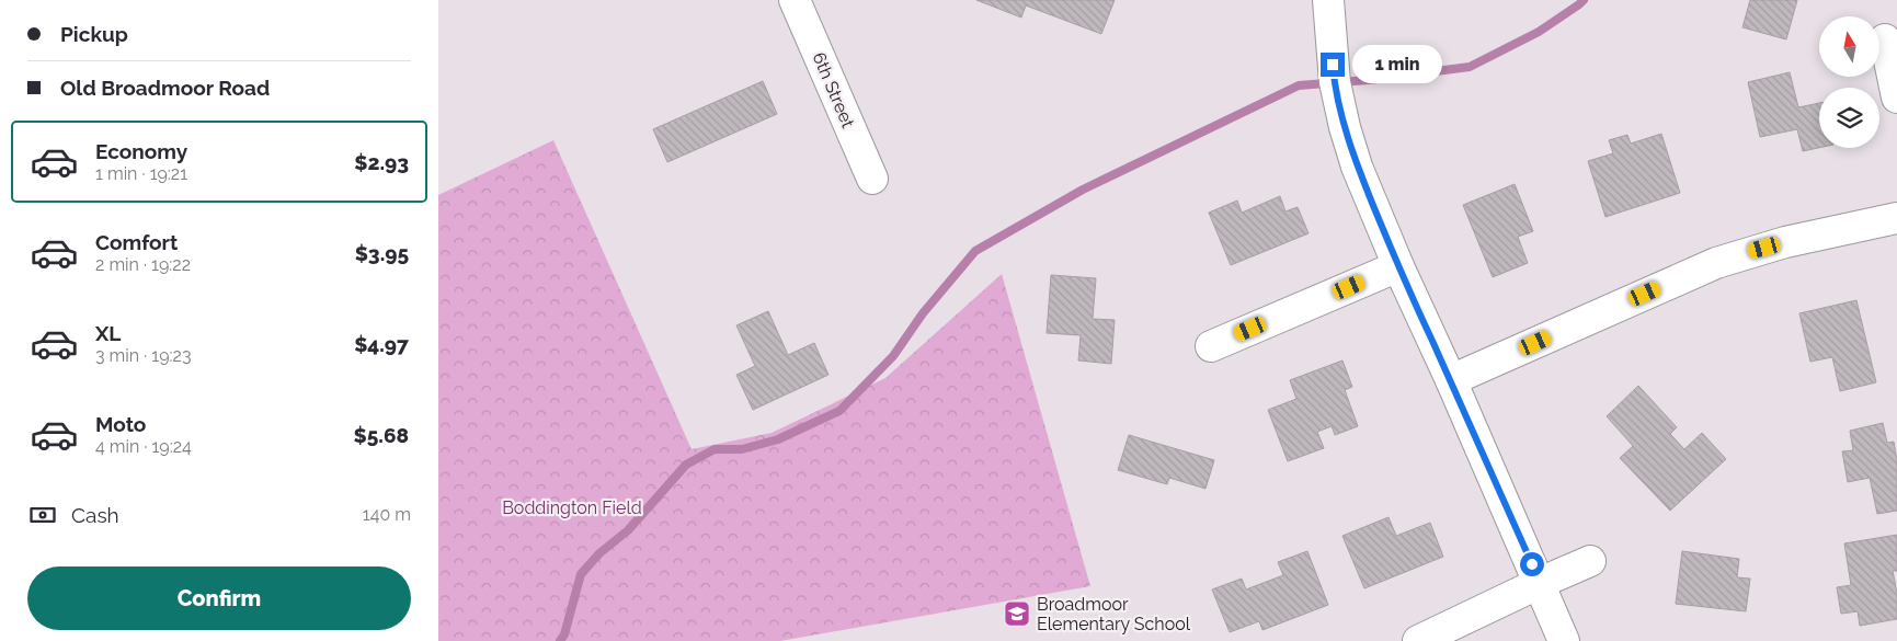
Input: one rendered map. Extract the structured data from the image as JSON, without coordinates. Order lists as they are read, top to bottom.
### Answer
{
  "streets": {
    "street": ["6th Street"]
  },
  "parks": ["Boddington Field"],
  "places": {
    "school or university": ["Broadmoor Elementary School"]
  },
  "north": "top",
  "page": {
    "banner": ["Pickup", "Old Broadmoor Road"],
    "bubble": "1 min",
    "list": [
      {
        "name": "Economy",
        "note": "1 min · 19:21",
        "value": "$2.93"
      },
      {
        "name": "Comfort",
        "note": "2 min · 19:22",
        "value": "$3.95"
      },
      {
        "name": "XL",
        "note": "3 min · 19:23",
        "value": "$4.97"
      },
      {
        "name": "Moto",
        "note": "4 min · 19:24",
        "value": "$5.68"
      }
    ],
    "pay": ["Cash", "140 m"],
    "buttons": "Confirm"
  }
}
